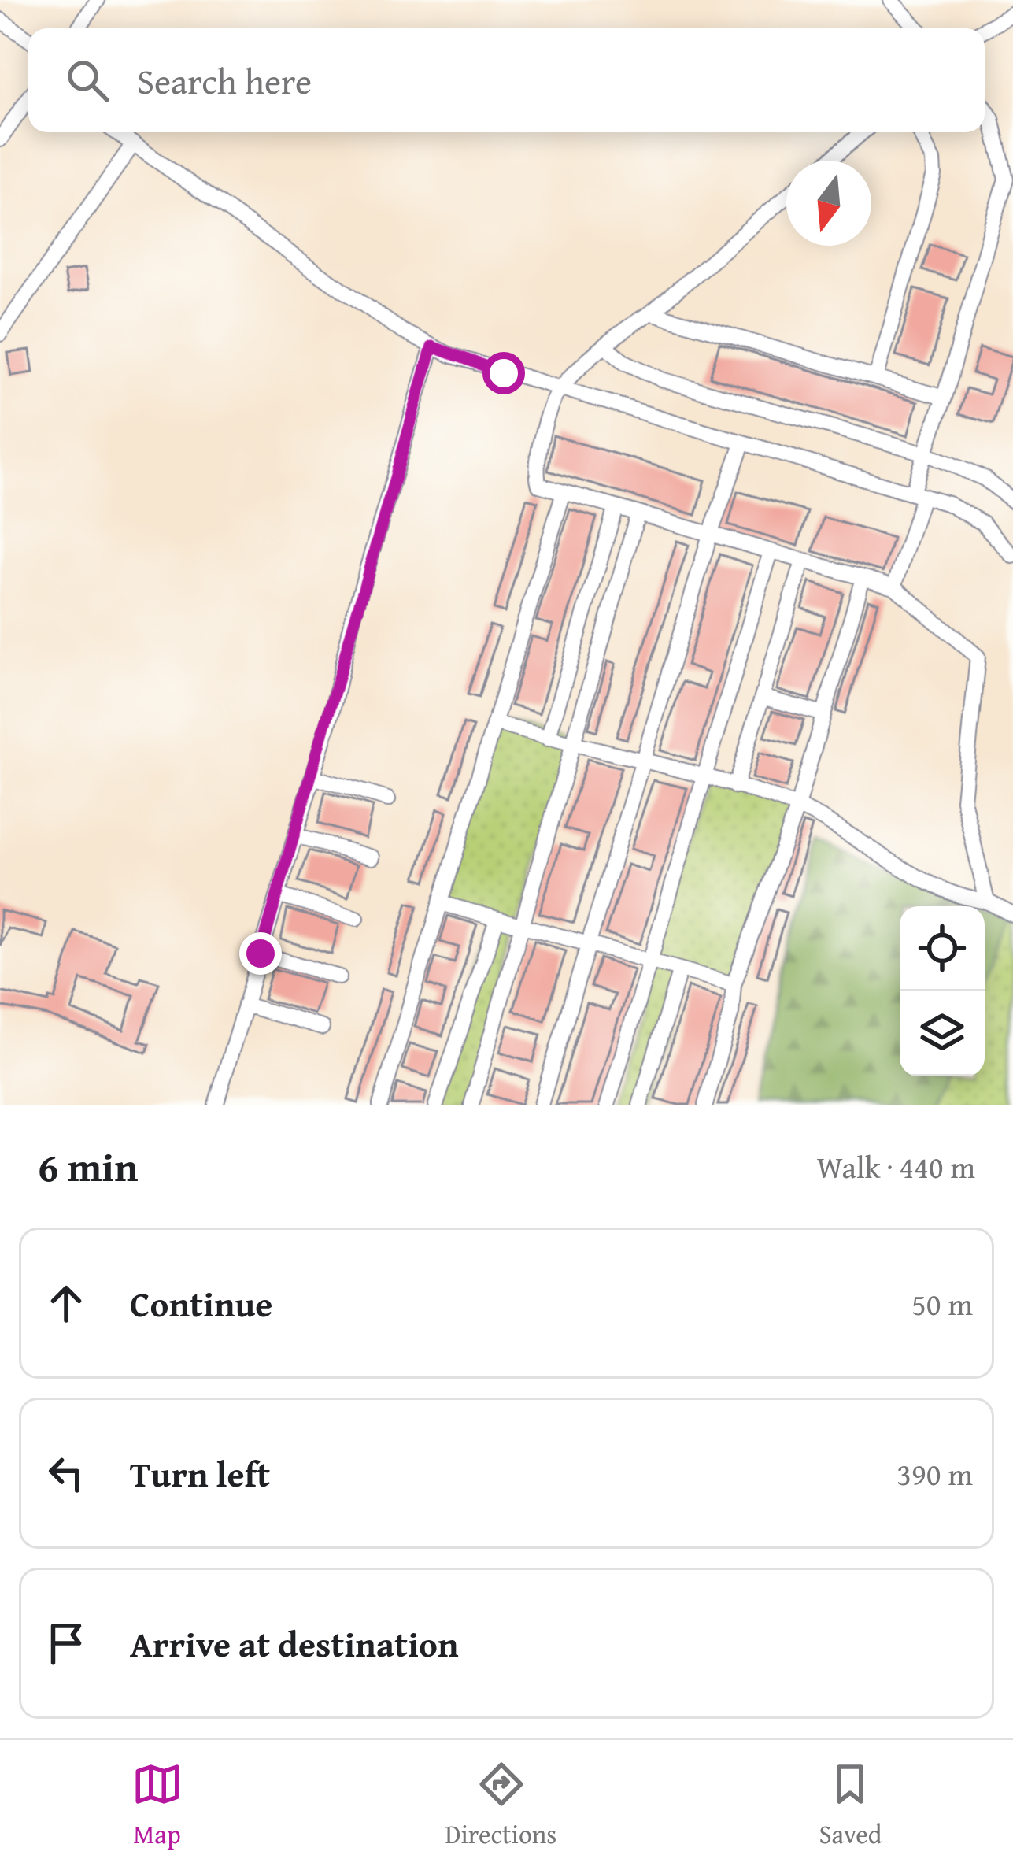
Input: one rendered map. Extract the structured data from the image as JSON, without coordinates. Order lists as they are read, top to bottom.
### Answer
{
  "north": "bottom",
  "page": {
    "search": "Search here",
    "heading": ["6 min", "Walk · 440 m"],
    "list": [
      ["Continue", "50 m"],
      ["Turn left", "390 m"],
      "Arrive at destination"
    ],
    "nav": ["Map", "Directions", "Saved"]
  }
}
